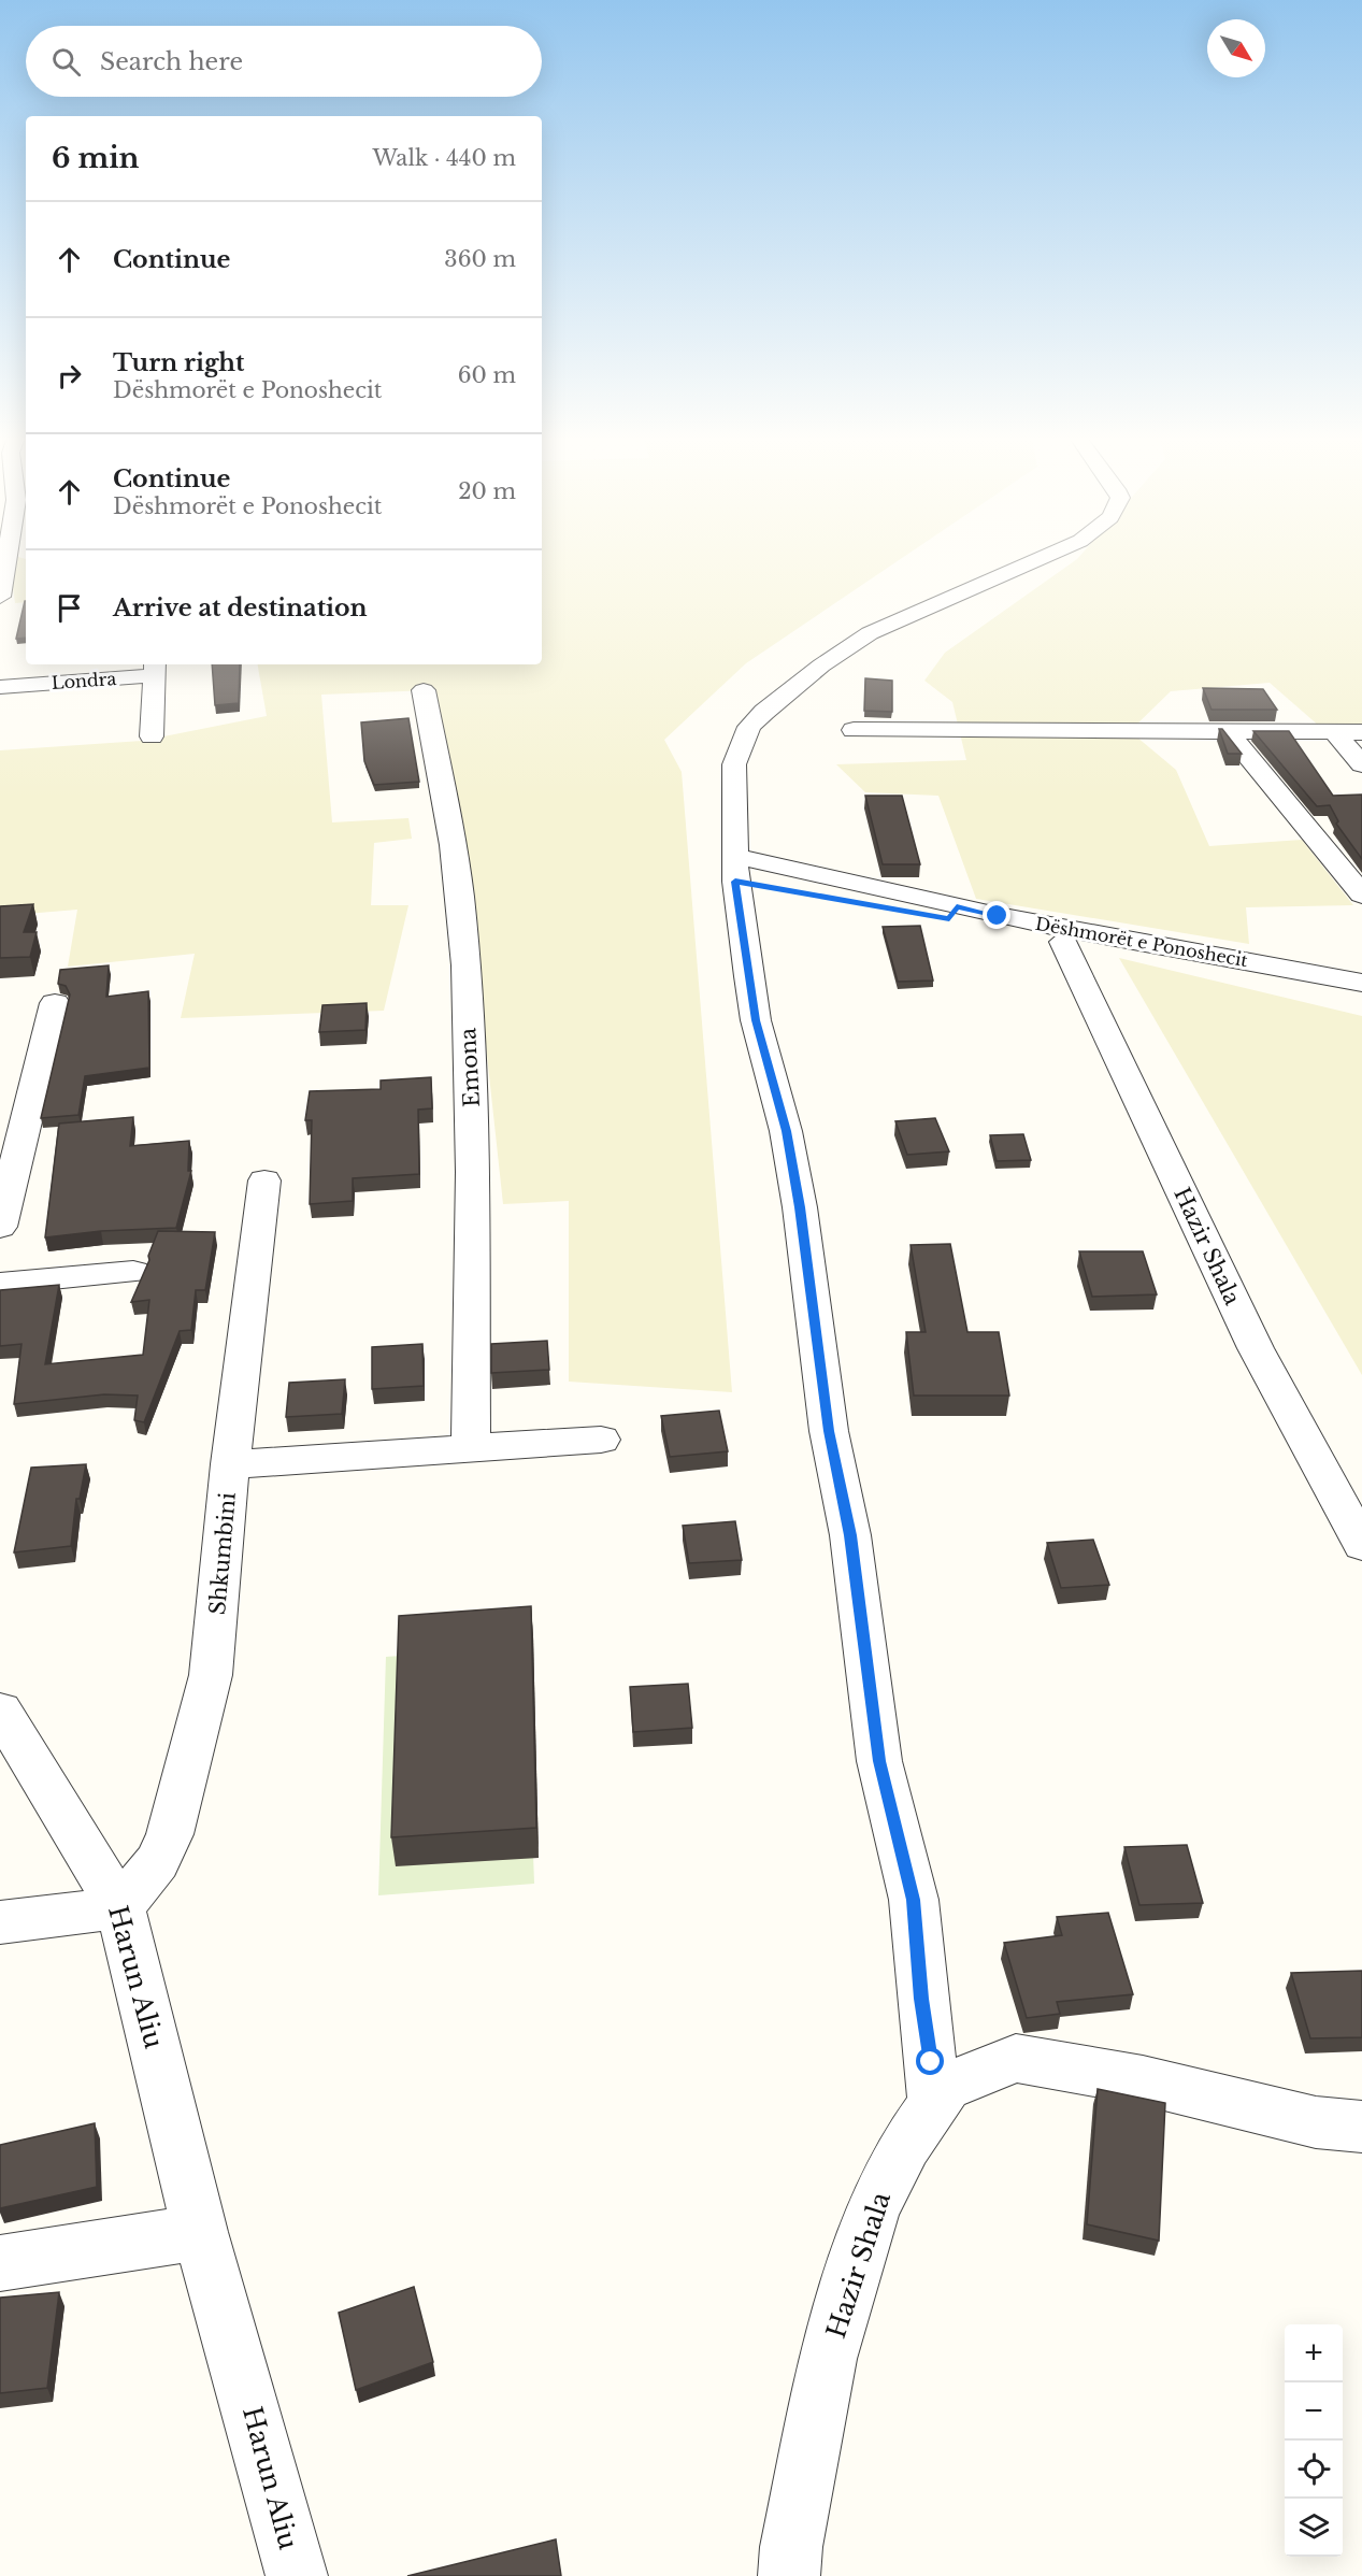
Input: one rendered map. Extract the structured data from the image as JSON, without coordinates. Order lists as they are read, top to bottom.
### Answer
{
  "streets": {
    "street": [
      "Londra",
      "Dëshmorët e Ponoshecit",
      "Emona",
      "Hazir Shala",
      "Shkumbini",
      "Harun Aliu"
    ]
  },
  "crossings": [
    ["Dëshmorët e Ponoshecit", "Hazir Shala"],
    ["Shkumbini", "Harun Aliu"]
  ],
  "north": "bottom right",
  "page": {
    "search": "Search here",
    "heading": ["6 min", "Walk · 440 m"],
    "list": [
      ["Continue", "360 m"],
      ["Turn right", "Dëshmorët e Ponoshecit", "60 m"],
      ["Continue", "Dëshmorët e Ponoshecit", "20 m"],
      "Arrive at destination"
    ],
    "map_buttons": ["+", "−"]
  }
}
